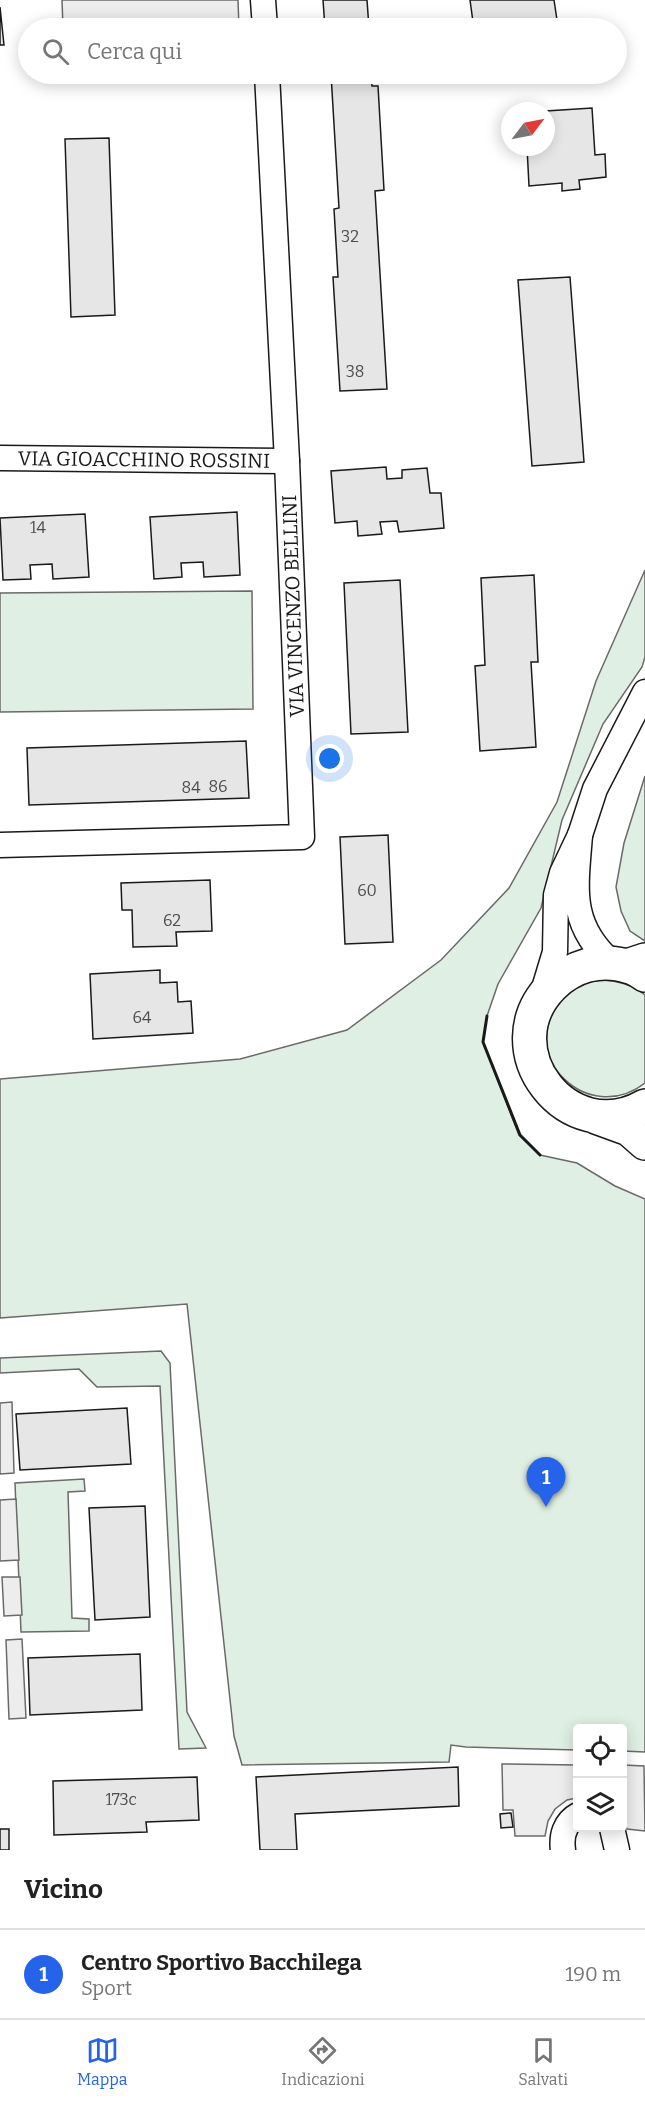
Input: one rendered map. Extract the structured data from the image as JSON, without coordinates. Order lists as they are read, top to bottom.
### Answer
{
  "streets": {
    "street": ["VIA GIOACCHINO ROSSINI", "VIA VINCENZO BELLINI"]
  },
  "crossings": [
    ["VIA GIOACCHINO ROSSINI", "VIA VINCENZO BELLINI"]
  ],
  "house_numbers": [
    "32",
    "38",
    "14",
    "86",
    "84",
    "60",
    "62",
    "64",
    "173c"
  ],
  "north": "top right",
  "page": {
    "search": "Cerca qui",
    "pins": "1",
    "heading": "Vicino",
    "list": [
      {
        "mark": "1",
        "name": "Centro Sportivo Bacchilega",
        "note": "Sport",
        "value": "190 m"
      }
    ],
    "nav": ["Mappa", "Indicazioni", "Salvati"]
  }
}
